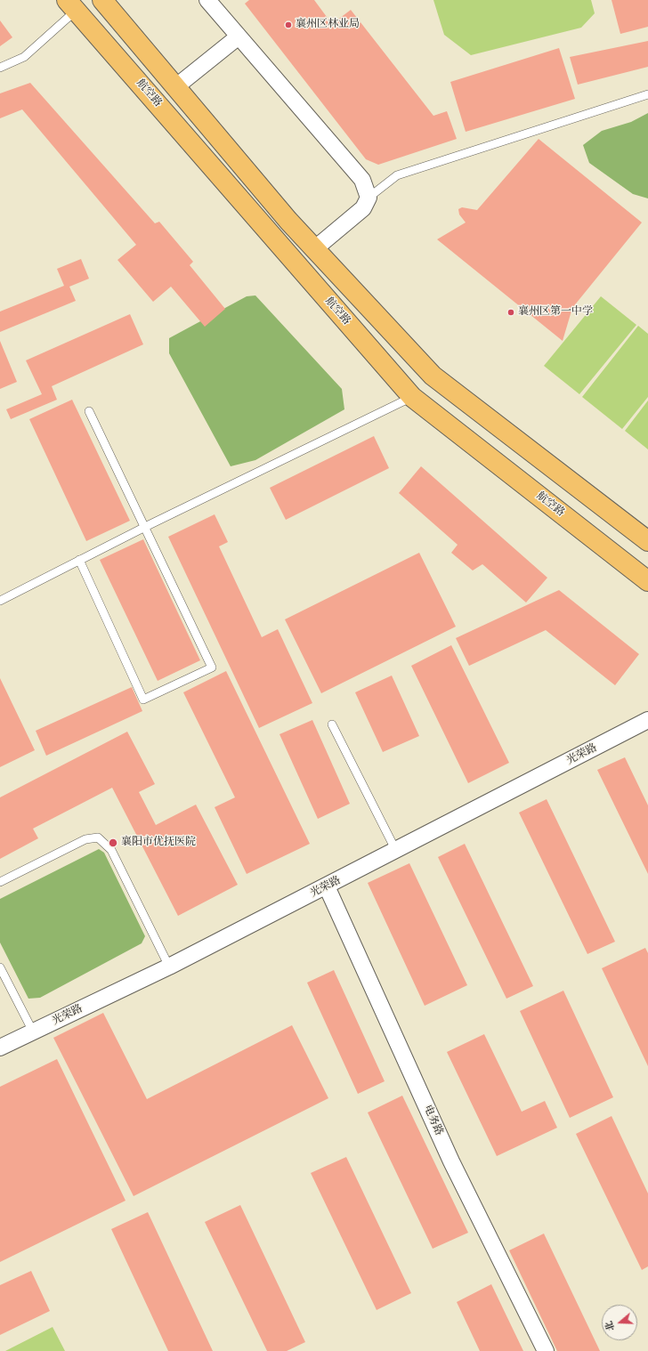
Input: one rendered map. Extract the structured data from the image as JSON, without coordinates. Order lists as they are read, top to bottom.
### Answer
{
  "streets": {
    "main road": ["航空路"],
    "street": ["光荣路", "电务路"]
  },
  "crossings": [
    ["光荣路", "电务路"]
  ],
  "places": ["襄州区林业局", "襄州区第一中学", "襄阳市优抚医院"],
  "north": "left"
}
